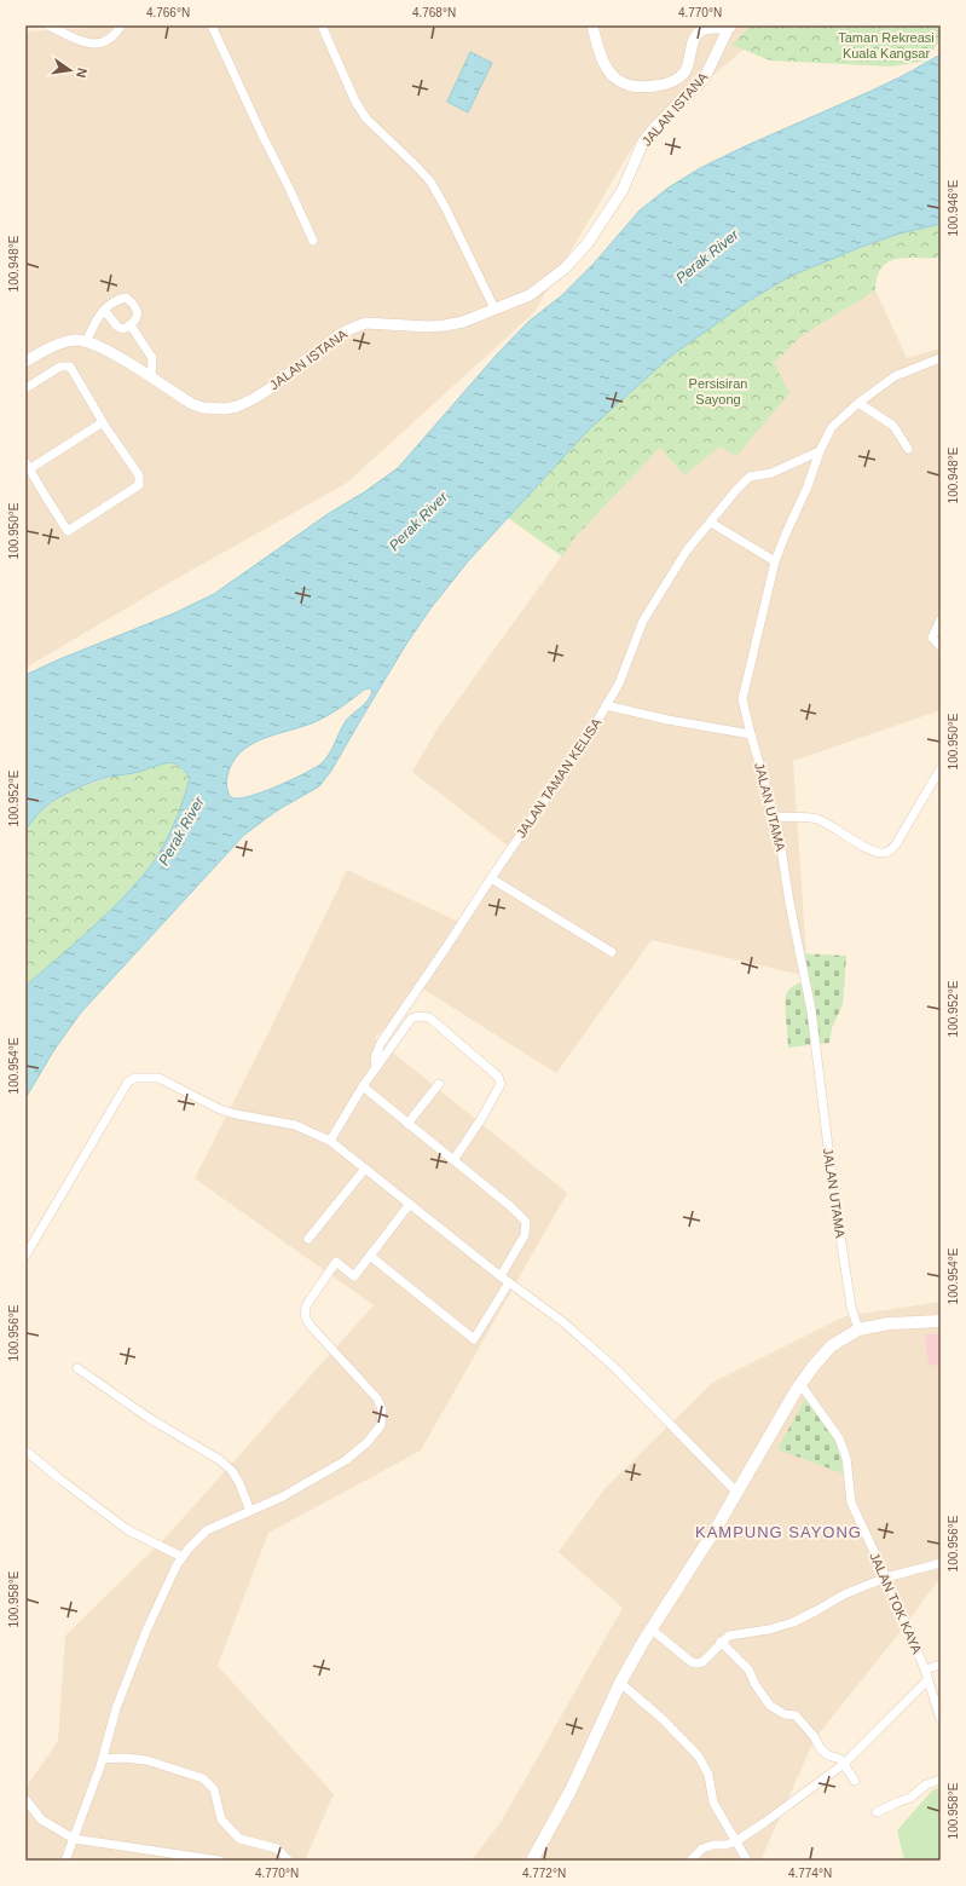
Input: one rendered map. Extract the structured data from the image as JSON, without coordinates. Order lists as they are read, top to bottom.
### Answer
{
  "streets": {
    "street": [
      "JALAN ISTANA",
      "JALAN TAMAN KELISA",
      "JALAN UTAMA",
      "JALAN TOK KAYA"
    ]
  },
  "crossings": [
    ["JALAN TAMAN KELISA", "JALAN UTAMA"]
  ],
  "districts": ["KAMPUNG SAYONG"],
  "water": ["Perak River"],
  "parks": ["Taman Rekreasi Kuala Kangsar", "Persisiran Sayong"],
  "north": "right",
  "coordinates": [
    "4.766°N",
    "4.768°N",
    "4.770°N",
    "100.946°E",
    "100.948°E",
    "100.950°E",
    "100.952°E",
    "100.954°E",
    "100.956°E",
    "100.958°E",
    "4.772°N",
    "4.774°N"
  ]
}
